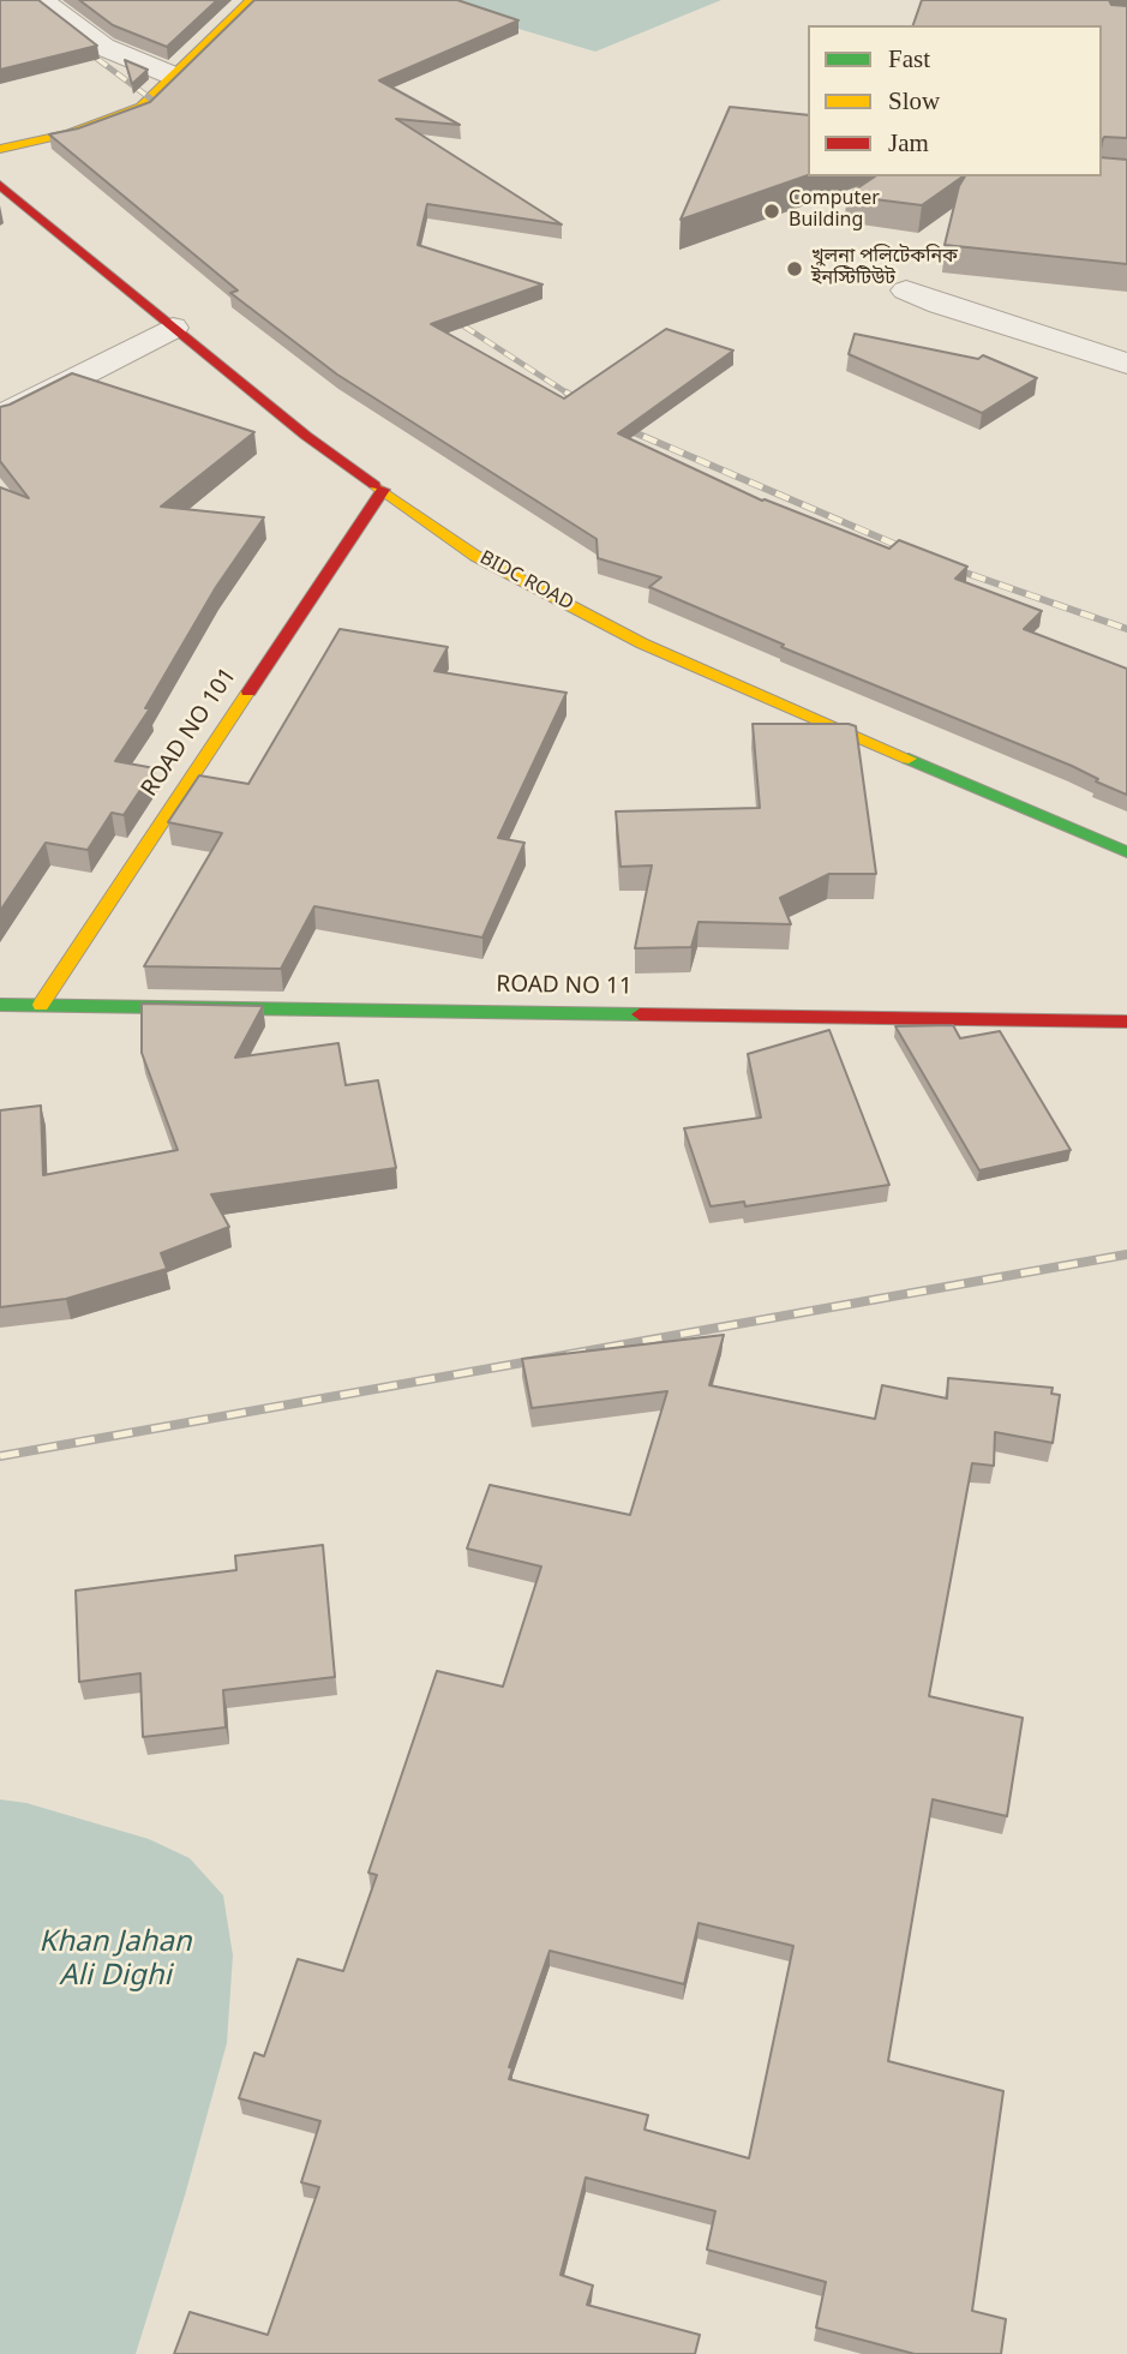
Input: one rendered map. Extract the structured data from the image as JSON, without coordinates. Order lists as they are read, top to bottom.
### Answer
{
  "streets": {
    "street": ["BIDC ROAD", "ROAD NO 101", "ROAD NO 11"]
  },
  "crossings": [
    ["BIDC ROAD", "ROAD NO 101"],
    ["ROAD NO 101", "ROAD NO 11"]
  ],
  "water": ["Khan Jahan Ali Dighi"],
  "places": ["Computer Building", "খুলনা পলিটেকনিক ইনস্টিটিউট"],
  "legend": ["Fast", "Slow", "Jam"]
}
